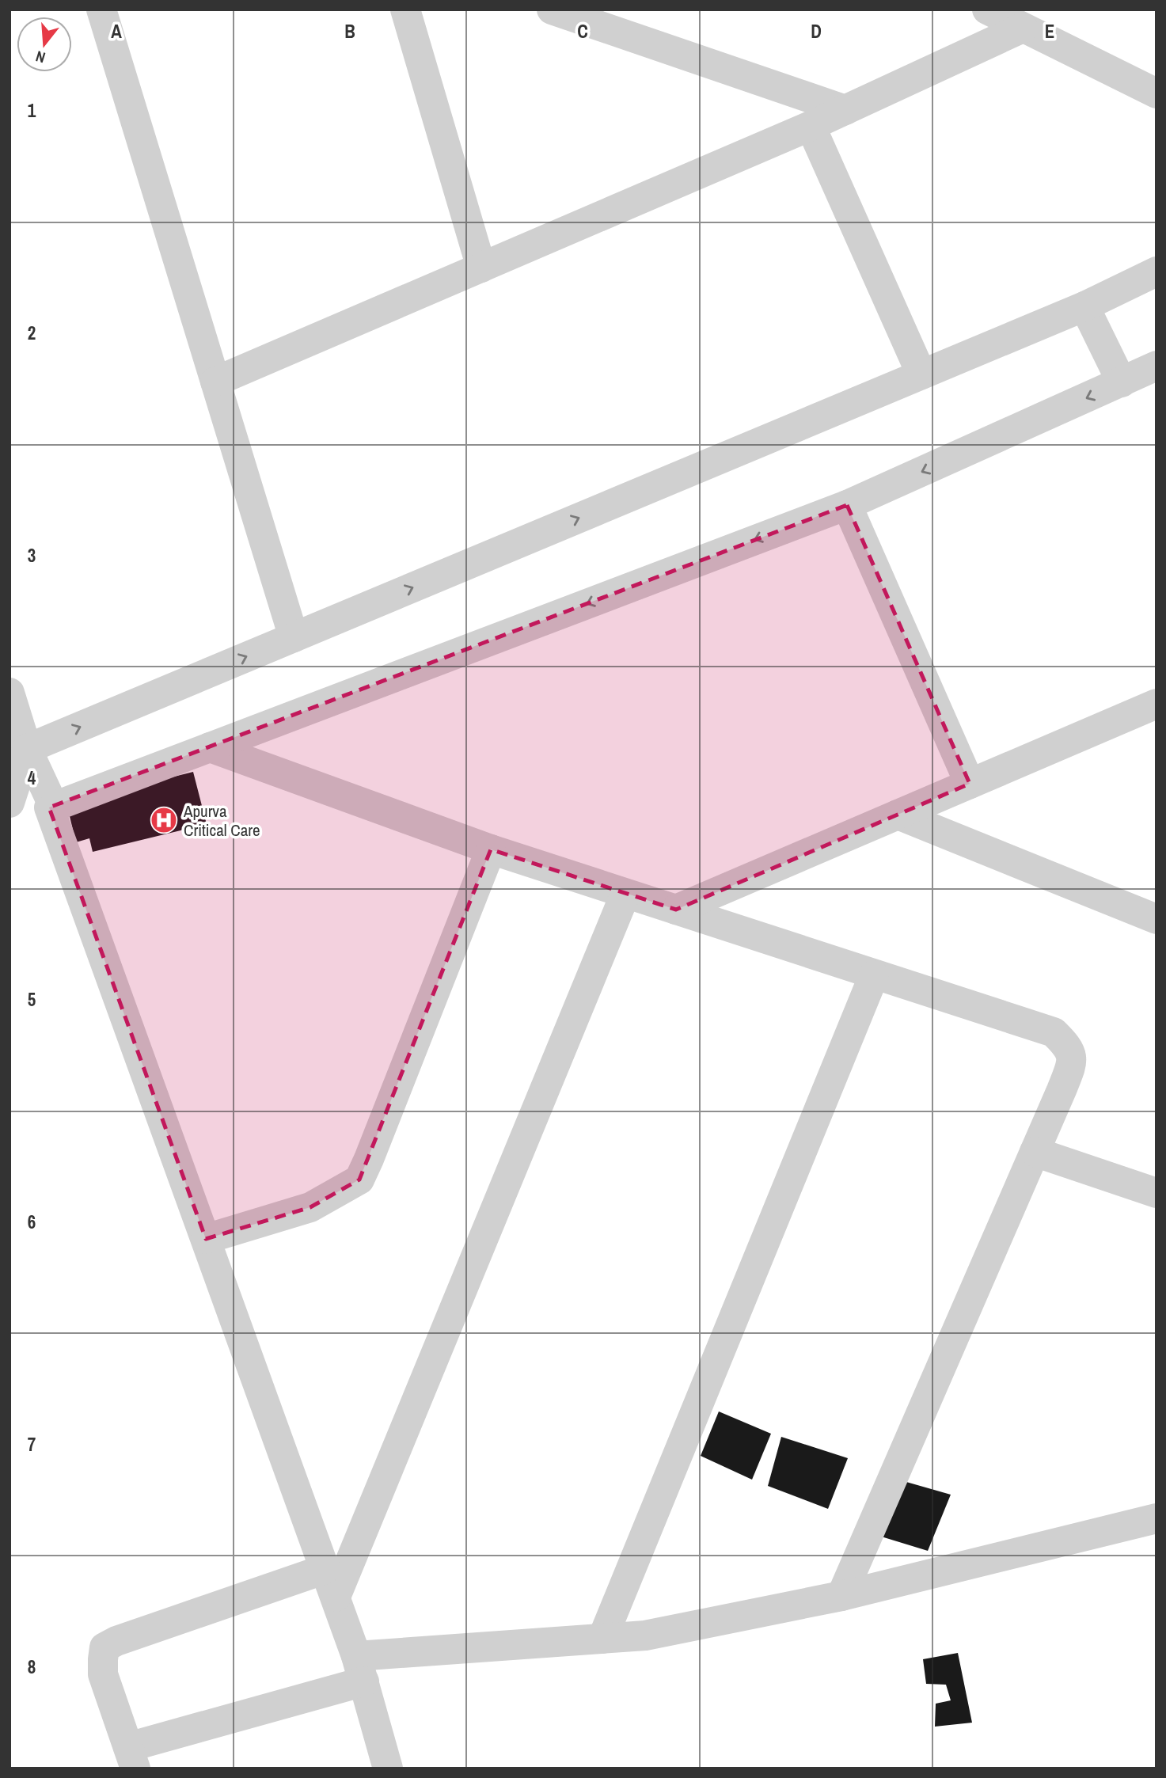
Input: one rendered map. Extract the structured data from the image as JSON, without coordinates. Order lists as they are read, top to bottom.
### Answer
{
  "places": {
    "hospital": ["Apurva Critical Care"]
  },
  "north": "bottom",
  "grid": {
    "columns": [
      "A",
      "B",
      "C",
      "D",
      "E"
    ],
    "rows": [
      "1",
      "2",
      "3",
      "4",
      "5",
      "6",
      "7",
      "8"
    ]
  }
}
